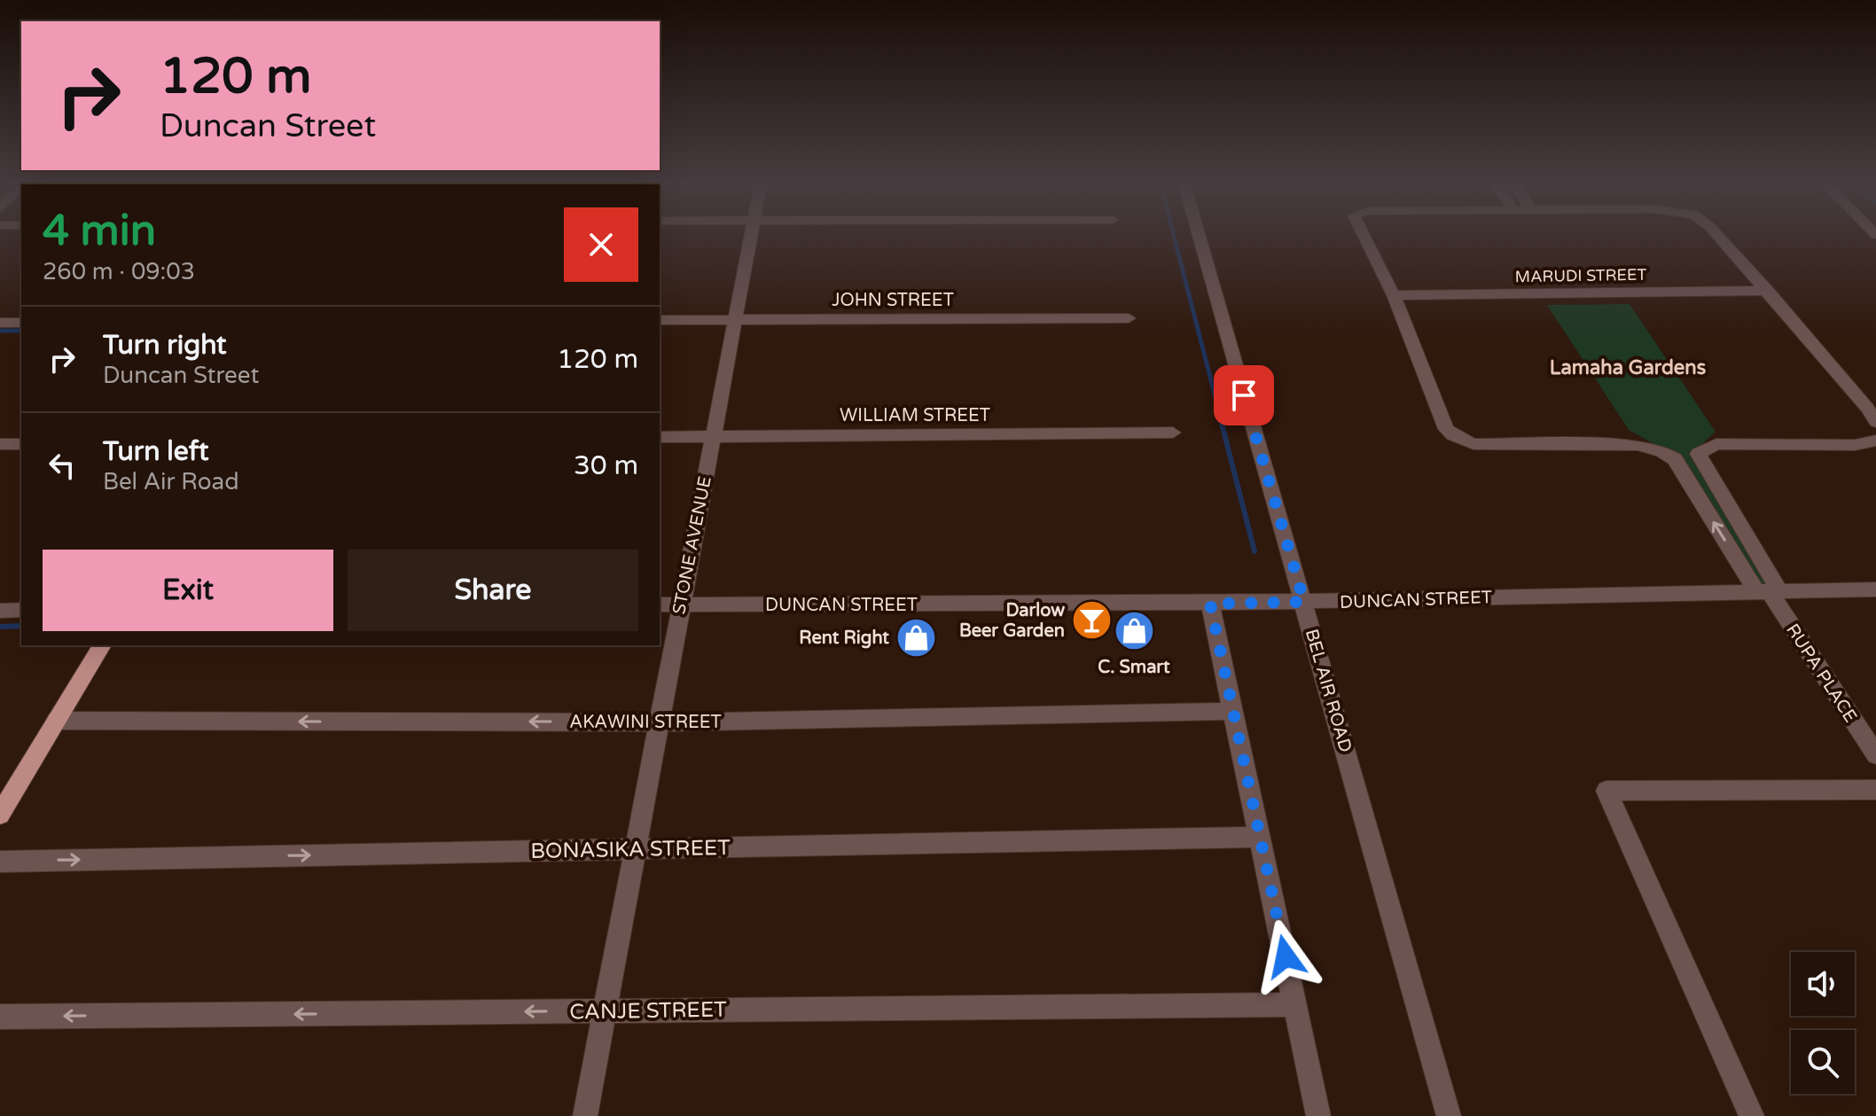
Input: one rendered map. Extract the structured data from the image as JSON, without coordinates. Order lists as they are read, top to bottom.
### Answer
{
  "streets": {
    "street": [
      "MARUDI STREET",
      "JOHN STREET",
      "WILLIAM STREET",
      "STONE AVENUE",
      "DUNCAN STREET",
      "RUPA PLACE",
      "BEL AIR ROAD",
      "AKAWINI STREET",
      "BONASIKA STREET",
      "CANJE STREET"
    ]
  },
  "crossings": [
    ["JOHN STREET", "STONE AVENUE"],
    ["WILLIAM STREET", "STONE AVENUE"],
    ["STONE AVENUE", "DUNCAN STREET"],
    ["STONE AVENUE", "AKAWINI STREET"],
    ["STONE AVENUE", "BONASIKA STREET"],
    ["STONE AVENUE", "CANJE STREET"],
    ["DUNCAN STREET", "RUPA PLACE"],
    ["DUNCAN STREET", "BEL AIR ROAD"]
  ],
  "one_way": ["AKAWINI STREET", "BONASIKA STREET", "CANJE STREET"],
  "districts": ["Lamaha Gardens"],
  "places": {
    "bar": ["Darlow Beer Garden"],
    "shop": ["C. Smart", "Rent Right"]
  },
  "page": {
    "turn": ["120 m", "Duncan Street"],
    "heading": ["4 min", "260 m · 09:03"],
    "list": [
      {
        "name": "Turn right",
        "note": "Duncan Street",
        "value": "120 m"
      },
      {
        "name": "Turn left",
        "note": "Bel Air Road",
        "value": "30 m"
      }
    ],
    "buttons": ["Exit", "Share"]
  }
}
